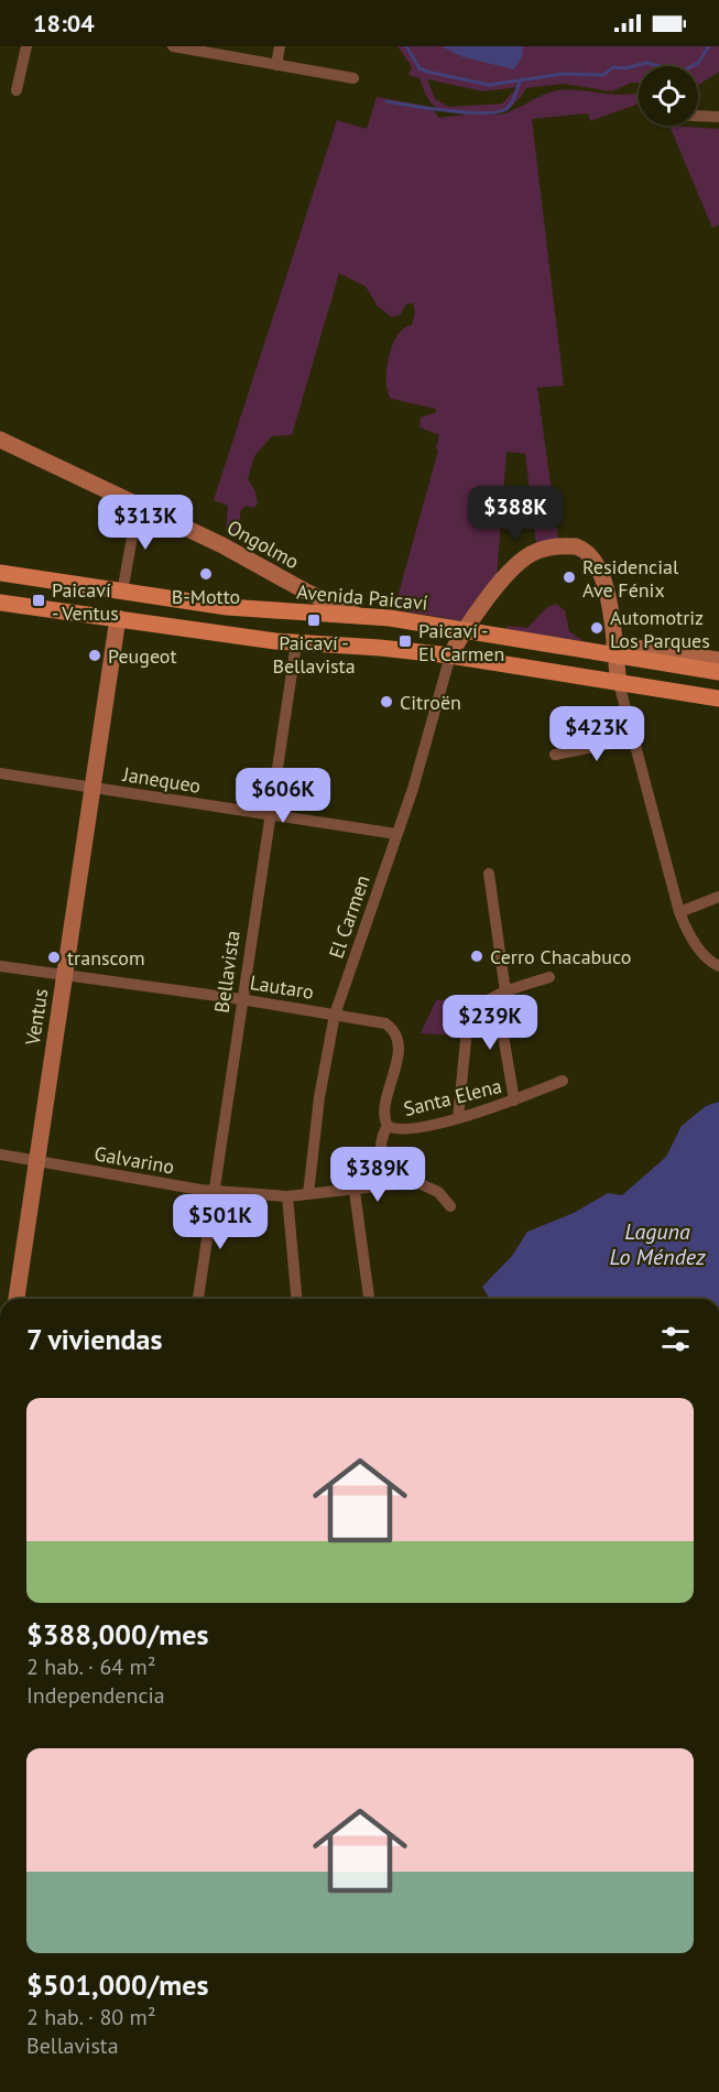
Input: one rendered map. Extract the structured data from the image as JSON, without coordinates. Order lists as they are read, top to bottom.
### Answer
{
  "streets": {
    "main road": ["Avenida Paicaví"],
    "street": [
      "Ongolmo",
      "Janequeo",
      "El Carmen",
      "Bellavista",
      "Lautaro",
      "Ventus",
      "Santa Elena",
      "Galvarino"
    ]
  },
  "crossings": [
    ["Ongolmo", "Avenida Paicaví"],
    ["Janequeo", "El Carmen"],
    ["Janequeo", "Bellavista"],
    ["Janequeo", "Ventus"],
    ["El Carmen", "Lautaro"],
    ["El Carmen", "Galvarino"],
    ["Bellavista", "Lautaro"],
    ["Bellavista", "Galvarino"],
    ["Lautaro", "Ventus"],
    ["Lautaro", "Santa Elena"],
    ["Lautaro", "Galvarino"],
    ["Ventus", "Galvarino"]
  ],
  "water": ["Laguna Lo Méndez"],
  "places": {
    "other": [
      "B-Motto",
      "Residencial Ave Fénix",
      "Automotriz Los Parques",
      "Peugeot",
      "Citroën",
      "Cerro Chacabuco",
      "transcom"
    ],
    "transit": ["Paicaví - Ventus", "Paicaví - Bellavista", "Paicaví - El Carmen"]
  },
  "page": {
    "status": "18:04",
    "price": [
      "$388K",
      "$313K",
      "$423K",
      "$606K",
      "$239K",
      "$389K",
      "$501K"
    ],
    "heading": "7 viviendas",
    "list": [
      {
        "name": "$388,000/mes",
        "note": "2 hab. · 64 m² · Independencia"
      },
      {
        "name": "$501,000/mes",
        "note": "2 hab. · 80 m² · Bellavista"
      }
    ]
  }
}
